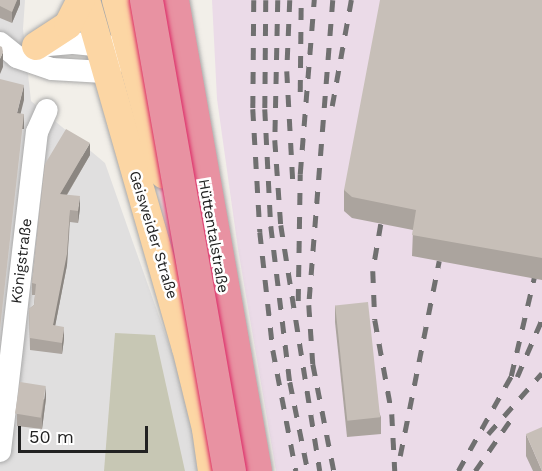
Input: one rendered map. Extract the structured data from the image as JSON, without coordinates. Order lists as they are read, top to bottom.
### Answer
{
  "streets": {
    "highway": ["Hüttentalstraße"],
    "main road": ["Geisweider Straße"],
    "street": ["Königstraße"]
  },
  "scale_bar": "50 m"
}
